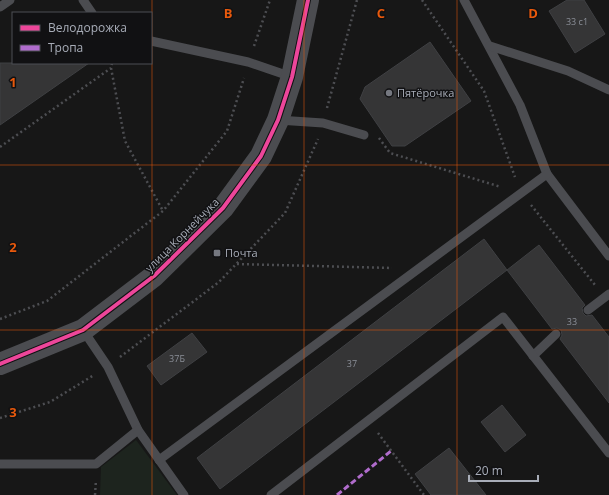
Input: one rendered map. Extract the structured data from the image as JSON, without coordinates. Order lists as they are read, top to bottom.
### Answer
{
  "streets": {
    "street": ["улица Корнейчука"]
  },
  "places": {
    "other": ["Пятёрочка"],
    "transit": ["Почта"]
  },
  "house_numbers": [
    "33 с1",
    "33",
    "37Б",
    "37"
  ],
  "legend": ["Велодорожка", "Тропа"],
  "scale_bar": "20 m",
  "grid": {
    "columns": ["B", "C", "D"],
    "rows": ["1", "2", "3"]
  }
}
